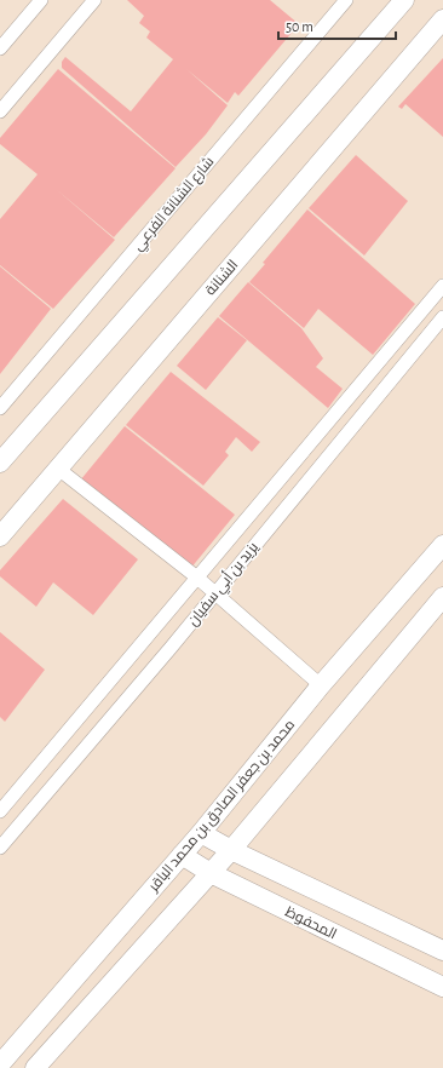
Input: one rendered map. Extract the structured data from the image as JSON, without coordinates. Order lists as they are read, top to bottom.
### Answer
{
  "streets": {
    "street": [
      "شارع الشنانة الفرعي",
      "الشنانة",
      "يزيد بن أبي سفيان",
      "محمد بن جعفر الصادق بن محمد الباقر",
      "المحفوظ"
    ]
  },
  "crossings": [
    ["محمد بن جعفر الصادق بن محمد الباقر", "المحفوظ"]
  ],
  "scale_bar": "50 m"
}
